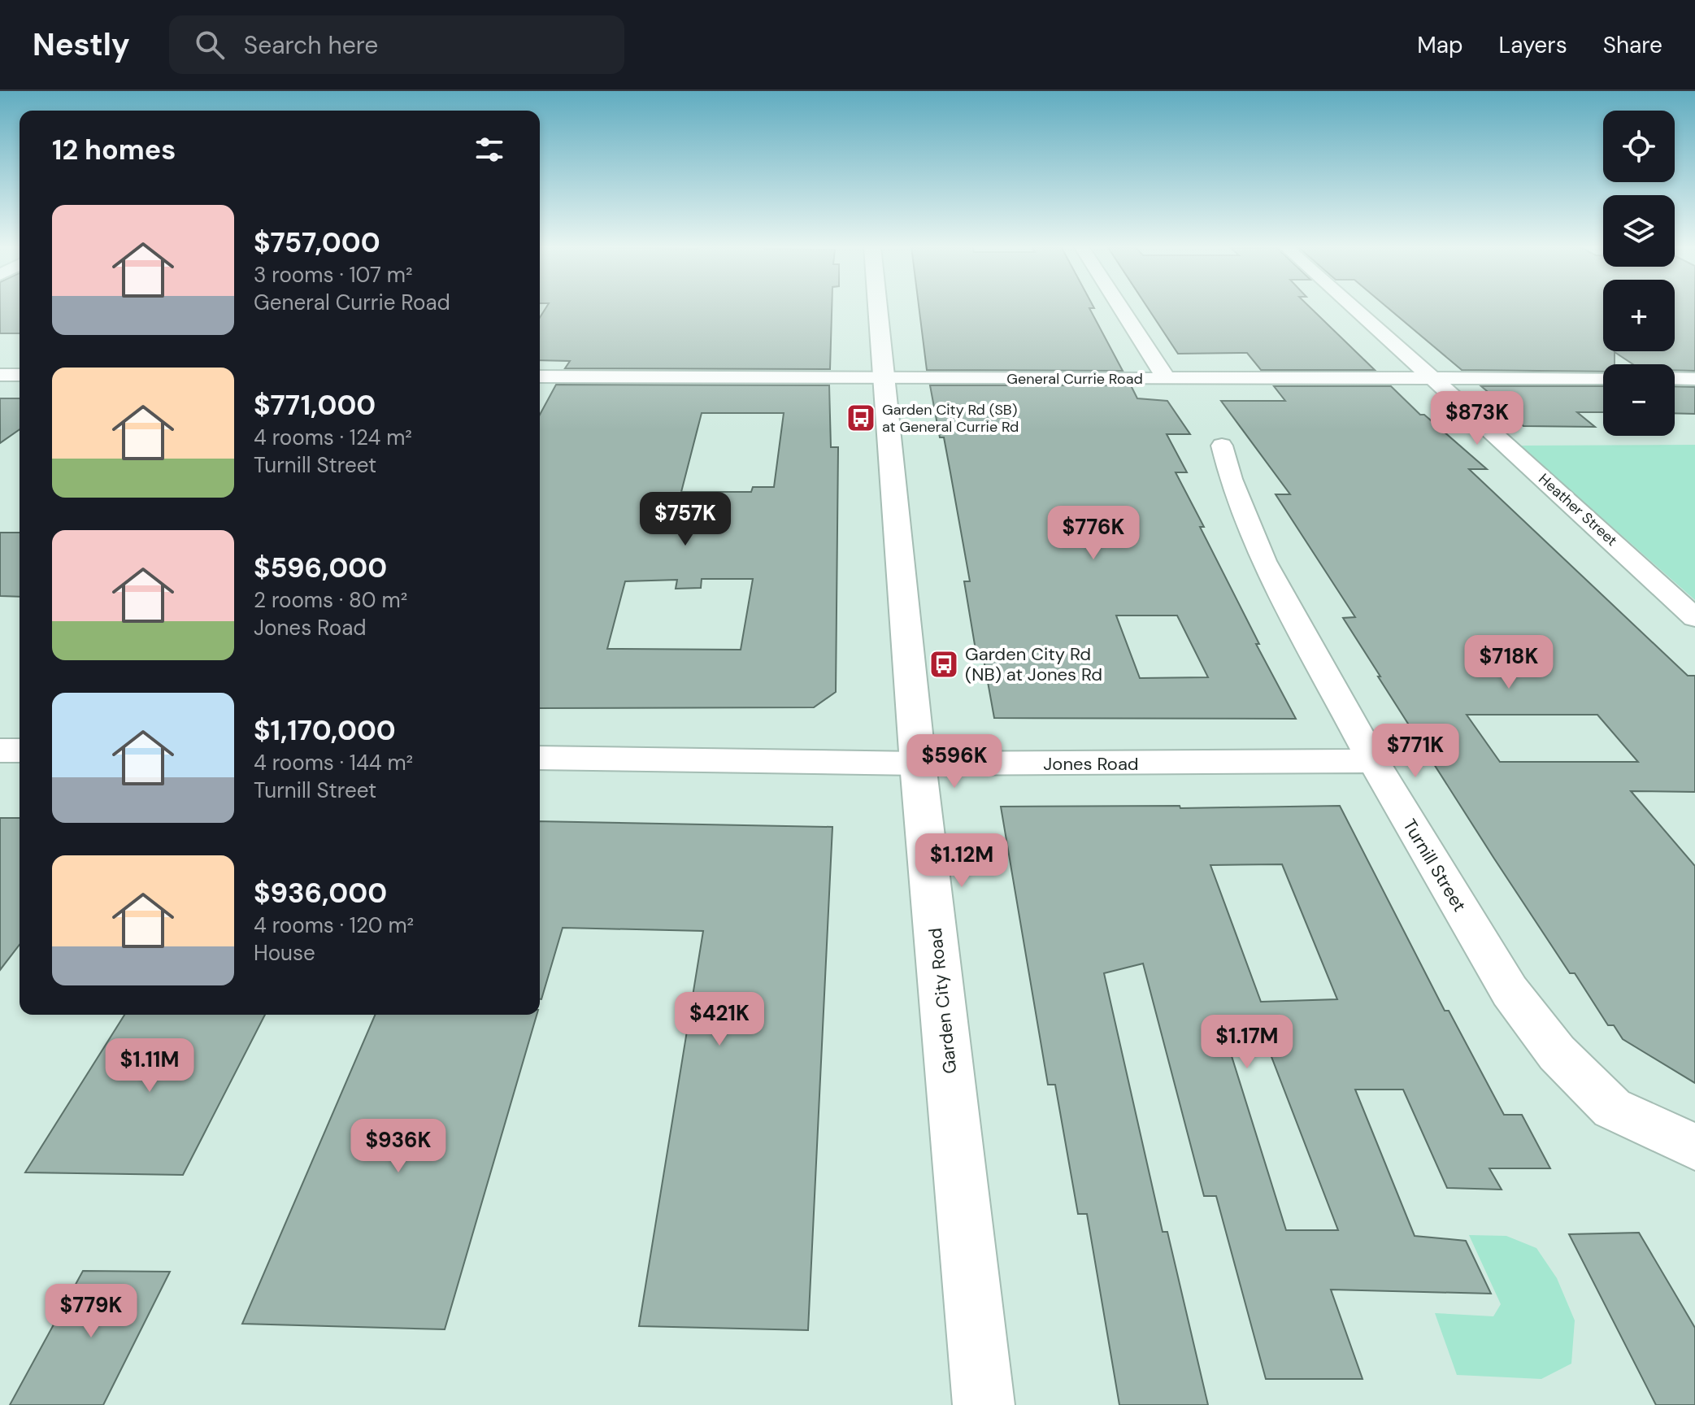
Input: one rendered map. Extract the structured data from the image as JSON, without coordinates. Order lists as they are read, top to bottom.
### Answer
{
  "streets": {
    "street": [
      "General Currie Road",
      "Heather Street",
      "Jones Road",
      "Turnill Street",
      "Garden City Road"
    ]
  },
  "crossings": [
    ["General Currie Road", "Heather Street"],
    ["General Currie Road", "Garden City Road"],
    ["Jones Road", "Turnill Street"],
    ["Jones Road", "Garden City Road"]
  ],
  "places": {
    "bus stop": ["Garden City Rd (SB) at General Currie Rd", "Garden City Rd (NB) at Jones Rd"]
  },
  "page": {
    "header": "Nestly",
    "search": "Search here",
    "nav": ["Map", "Layers", "Share"],
    "map_buttons": ["+", "−"],
    "heading": "12 homes",
    "list": [
      {
        "name": "$757,000",
        "note": "3 rooms · 107 m² · General Currie Road"
      },
      {
        "name": "$771,000",
        "note": "4 rooms · 124 m² · Turnill Street"
      },
      {
        "name": "$596,000",
        "note": "2 rooms · 80 m² · Jones Road"
      },
      {
        "name": "$1,170,000",
        "note": "4 rooms · 144 m² · Turnill Street"
      },
      {
        "name": "$936,000",
        "note": "4 rooms · 120 m² · House"
      }
    ],
    "price": [
      "$873K",
      "$757K",
      "$776K",
      "$718K",
      "$771K",
      "$596K",
      "$1.12M",
      "$421K",
      "$1.17M",
      "$1.11M",
      "$936K",
      "$779K"
    ]
  }
}
